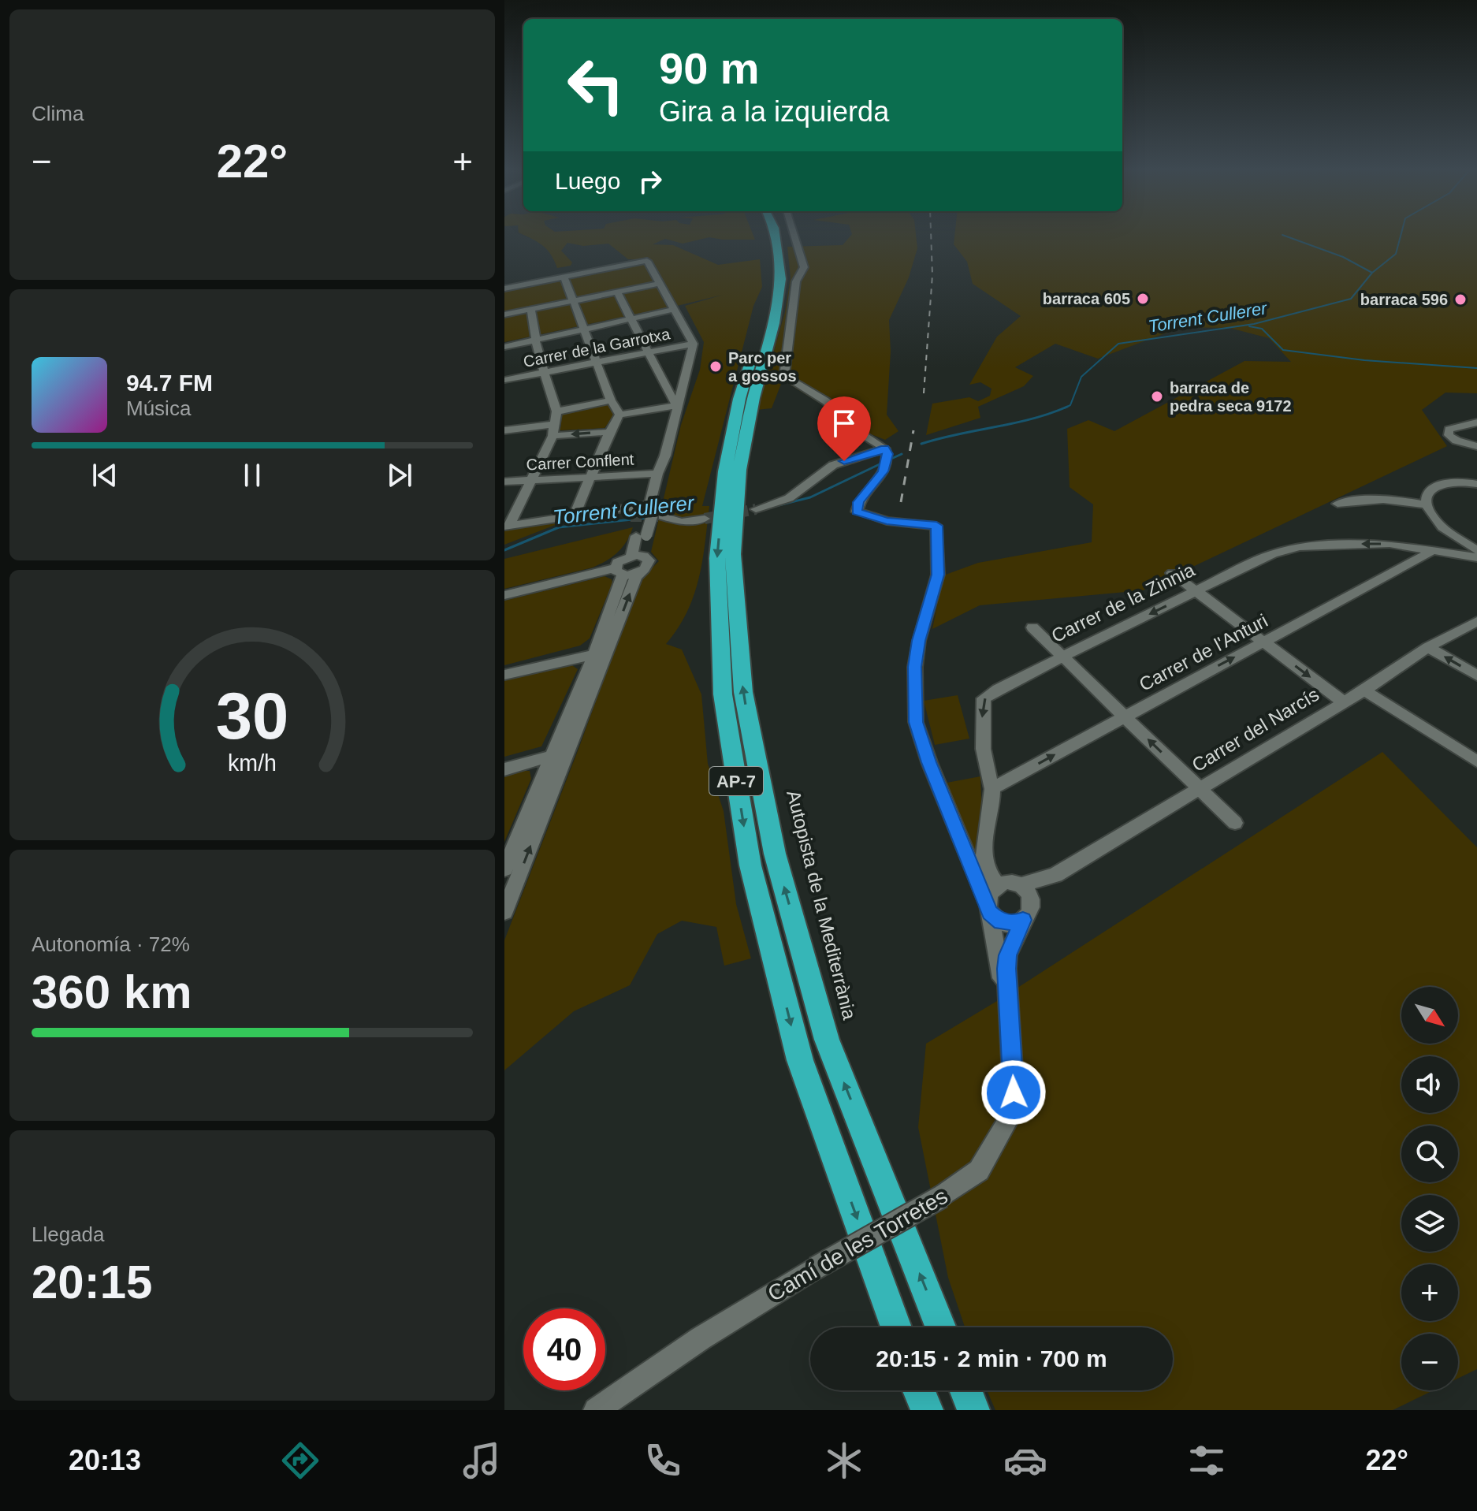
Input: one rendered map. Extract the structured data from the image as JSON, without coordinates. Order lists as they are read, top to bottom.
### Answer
{
  "streets": {
    "highway": ["AP-7", "Autopista de la Mediterrània"],
    "street": [
      "Carrer de la Garrotxa",
      "Carrer Conflent",
      "Carrer de la Zinnia",
      "Carrer de l'Anturi",
      "Carrer del Narcís",
      "Camí de les Torretes"
    ]
  },
  "crossings": [
    ["Carrer de la Zinnia", "Carrer de l'Anturi"],
    ["Carrer de la Zinnia", "Carrer del Narcís"],
    ["Carrer de la Zinnia", "Camí de les Torretes"],
    ["Carrer del Narcís", "Camí de les Torretes"]
  ],
  "one_way": ["Carrer de la Zinnia", "Carrer de l'Anturi"],
  "water": ["Torrent Cullerer"],
  "places": [
    "barraca 605",
    "barraca 596",
    "Parc per a gossos",
    "barraca de pedra seca 9172"
  ],
  "north": "bottom right",
  "page": {
    "tile": [
      "Clima",
      ["Autonomía · 72%", "360 km"],
      ["Llegada", "20:15"]
    ],
    "turn": ["90 m", "Gira a la izquierda"],
    "heat": ["−", "22°", "+"],
    "then": "Luego",
    "song": ["94.7 FM", "Música"],
    "map_buttons": ["+", "−"],
    "limit": "40",
    "trip": "20:15 · 2 min · 700 m",
    "tabs": ["20:13", "22°"],
    "gauge": ["30", "km/h"]
  }
}
